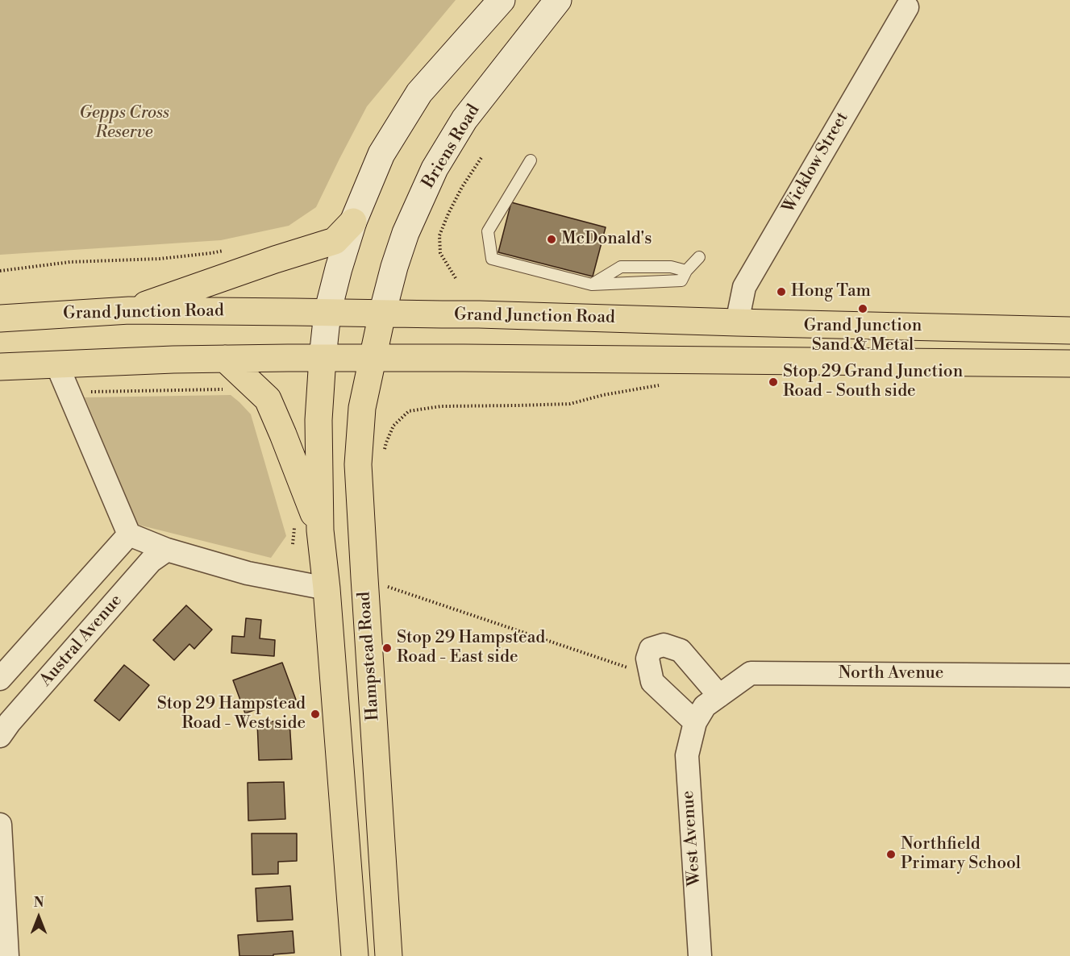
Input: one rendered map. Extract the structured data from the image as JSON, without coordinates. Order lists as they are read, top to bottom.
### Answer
{
  "streets": {
    "highway": ["Grand Junction Road", "Hampstead Road"],
    "main road": ["Briens Road"],
    "street": [
      "Wicklow Street",
      "Austral Avenue",
      "North Avenue",
      "West Avenue"
    ]
  },
  "crossings": [
    ["Briens Road", "Grand Junction Road"],
    ["Briens Road", "Hampstead Road"],
    ["Wicklow Street", "Grand Junction Road"],
    ["Grand Junction Road", "Hampstead Road"],
    ["North Avenue", "West Avenue"]
  ],
  "parks": ["Gepps Cross Reserve"],
  "places": [
    "McDonald's",
    "Hong Tam",
    "Grand Junction Sand & Metal",
    "Stop 29 Grand Junction Road - South side",
    "Stop 29 Hampstead Road - East side",
    "Stop 29 Hampstead Road - West side",
    "Northfield Primary School"
  ],
  "north": "top"
}
